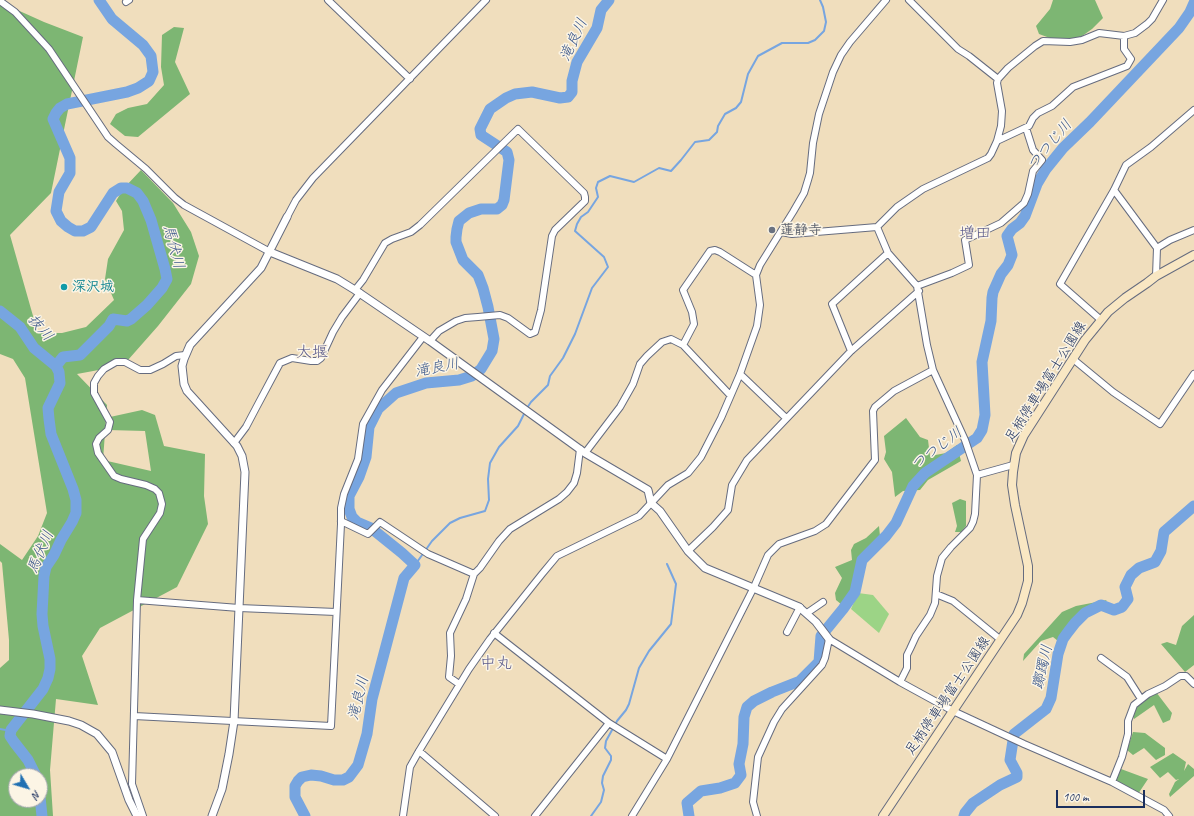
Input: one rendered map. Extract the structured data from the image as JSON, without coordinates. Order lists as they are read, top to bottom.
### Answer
{
  "streets": {
    "main road": ["足柄停車場富士公園線"]
  },
  "districts": ["増田", "大堰", "中丸"],
  "water": [
    "滝良川",
    "つつじ川",
    "馬伏川",
    "抜川",
    "躑躅川"
  ],
  "places": ["蓮静寺", "深沢城"],
  "scale_bar": "100 m",
  "north": "bottom right"
}
